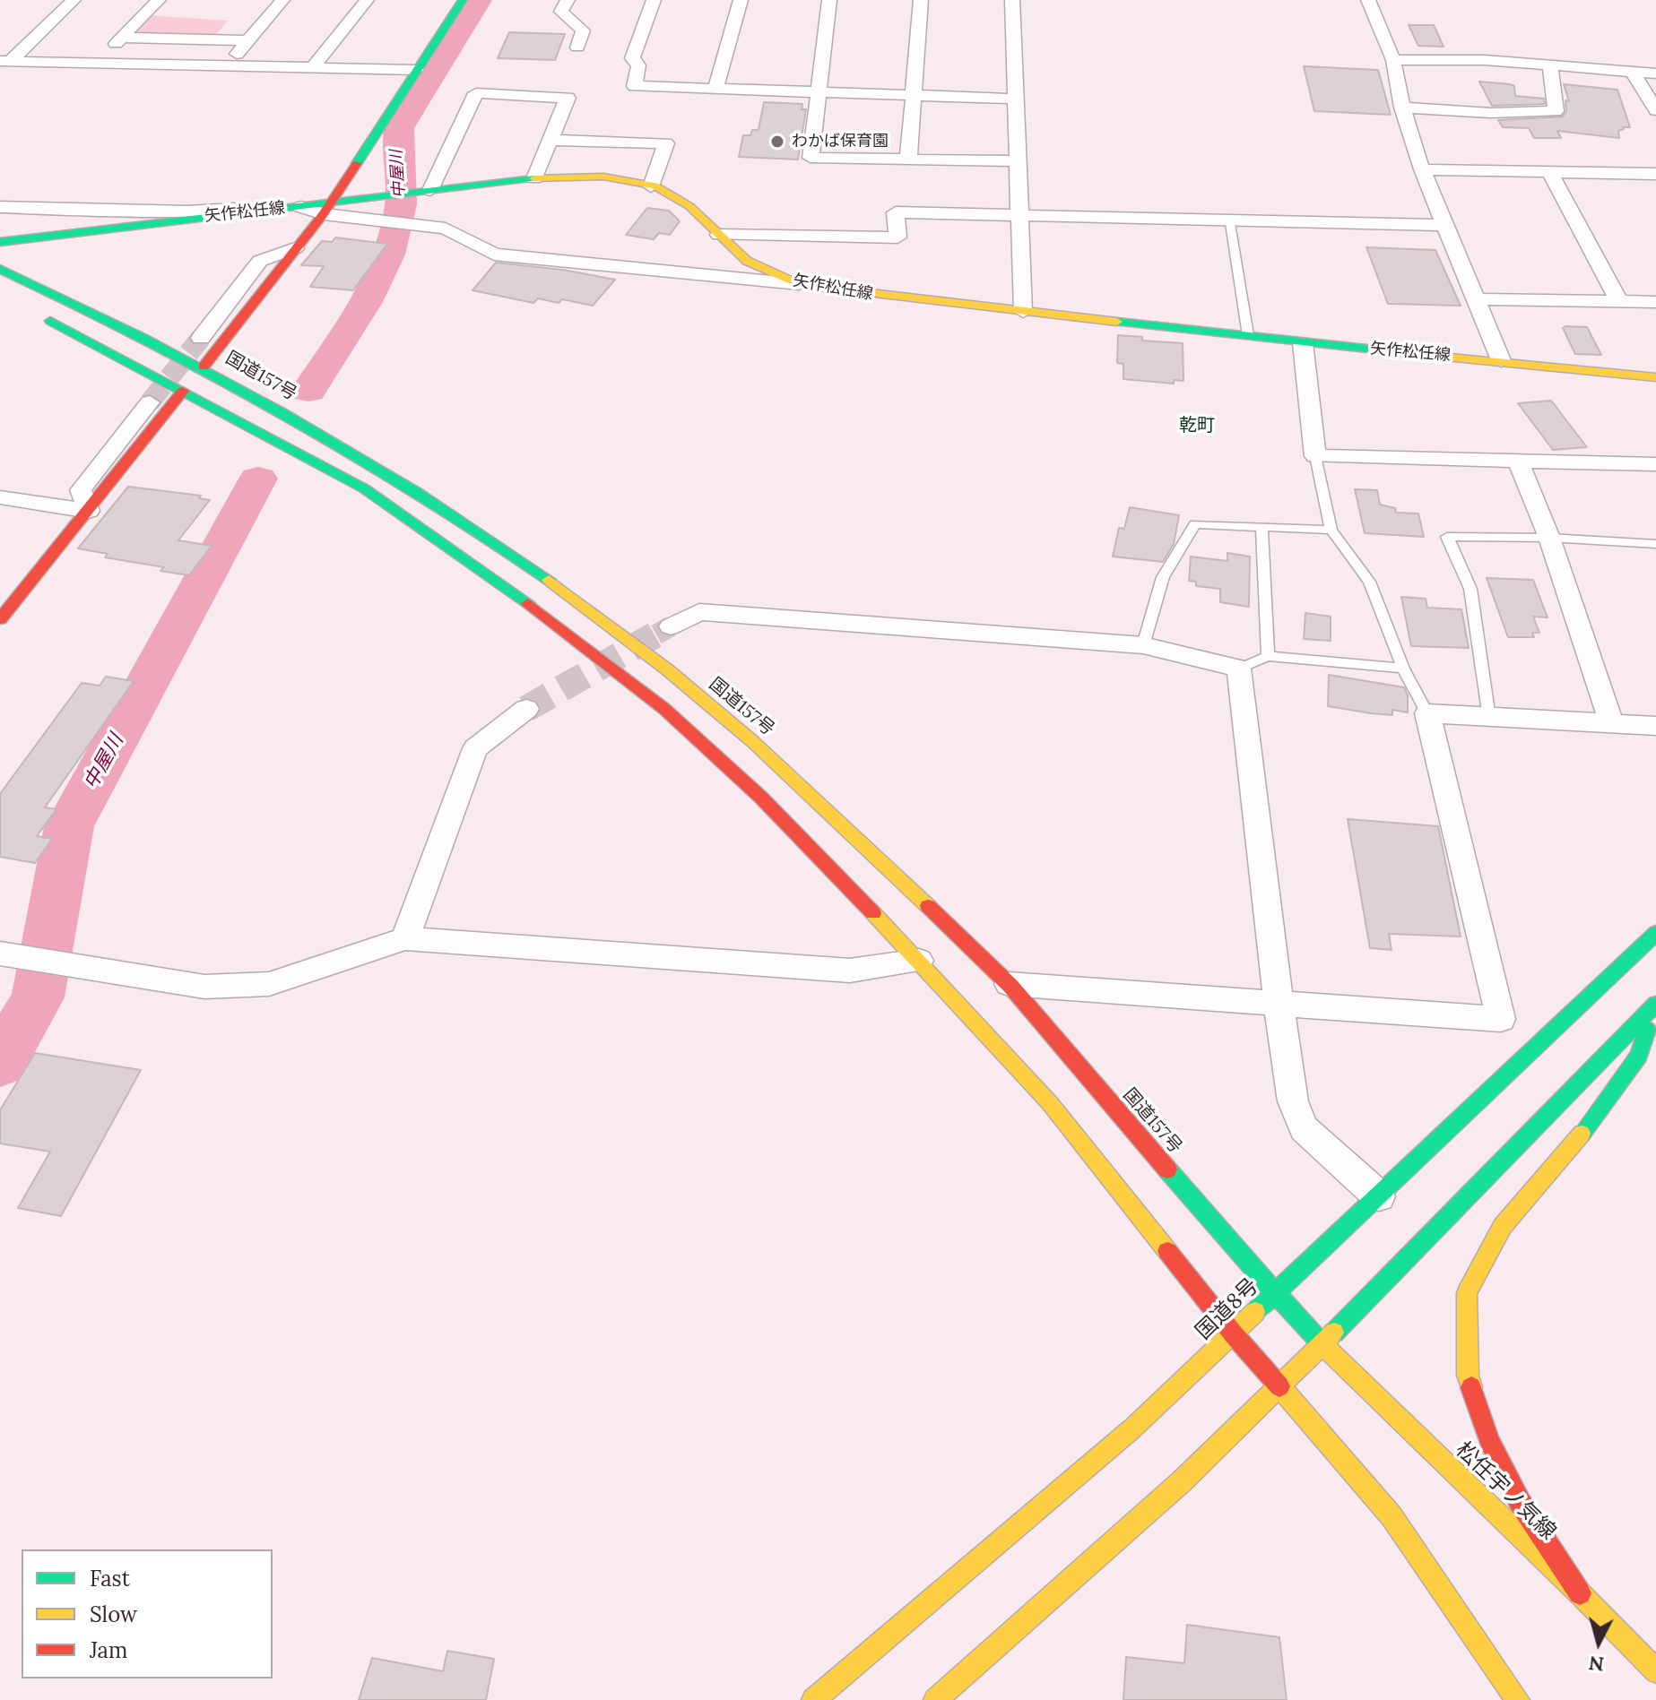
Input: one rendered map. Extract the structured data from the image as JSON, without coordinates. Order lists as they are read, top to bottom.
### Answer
{
  "streets": {
    "main road": [
      "矢作松任線",
      "国道157号",
      "国道8号",
      "松任宇ノ気線"
    ]
  },
  "crossings": [
    ["国道157号", "国道8号"],
    ["国道157号", "松任宇ノ気線"]
  ],
  "districts": ["乾町"],
  "water": ["中屋川"],
  "places": ["わかば保育園"],
  "legend": ["Fast", "Slow", "Jam"],
  "north": "bottom"
}
